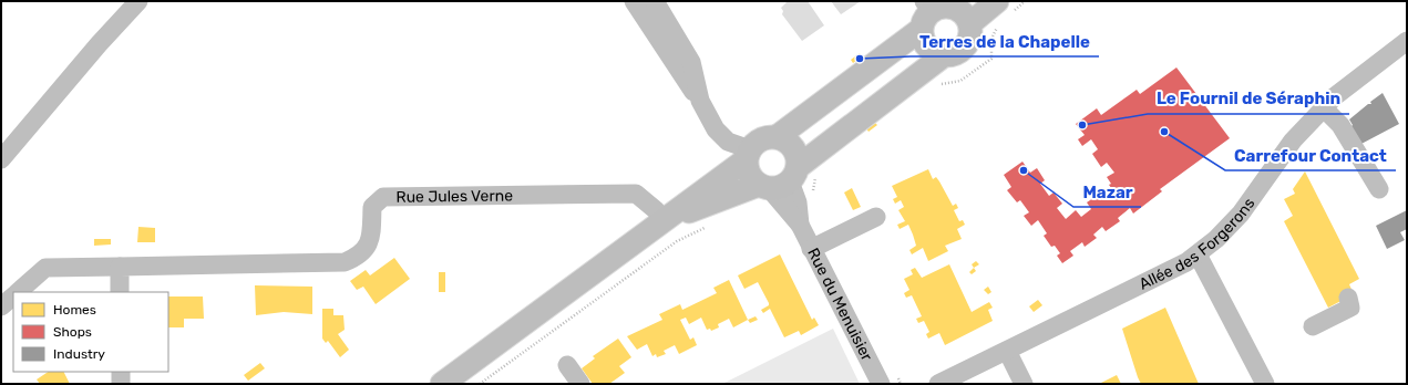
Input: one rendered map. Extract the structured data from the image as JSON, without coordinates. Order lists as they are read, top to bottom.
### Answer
{
  "streets": {
    "street": ["Rue Jules Verne", "Allée des Forgerons", "Rue du Menuisier"]
  },
  "places": [
    "Terres de la Chapelle",
    "Le Fournil de Séraphin",
    "Carrefour Contact",
    "Mazar"
  ],
  "legend": ["Homes", "Shops", "Industry"]
}
